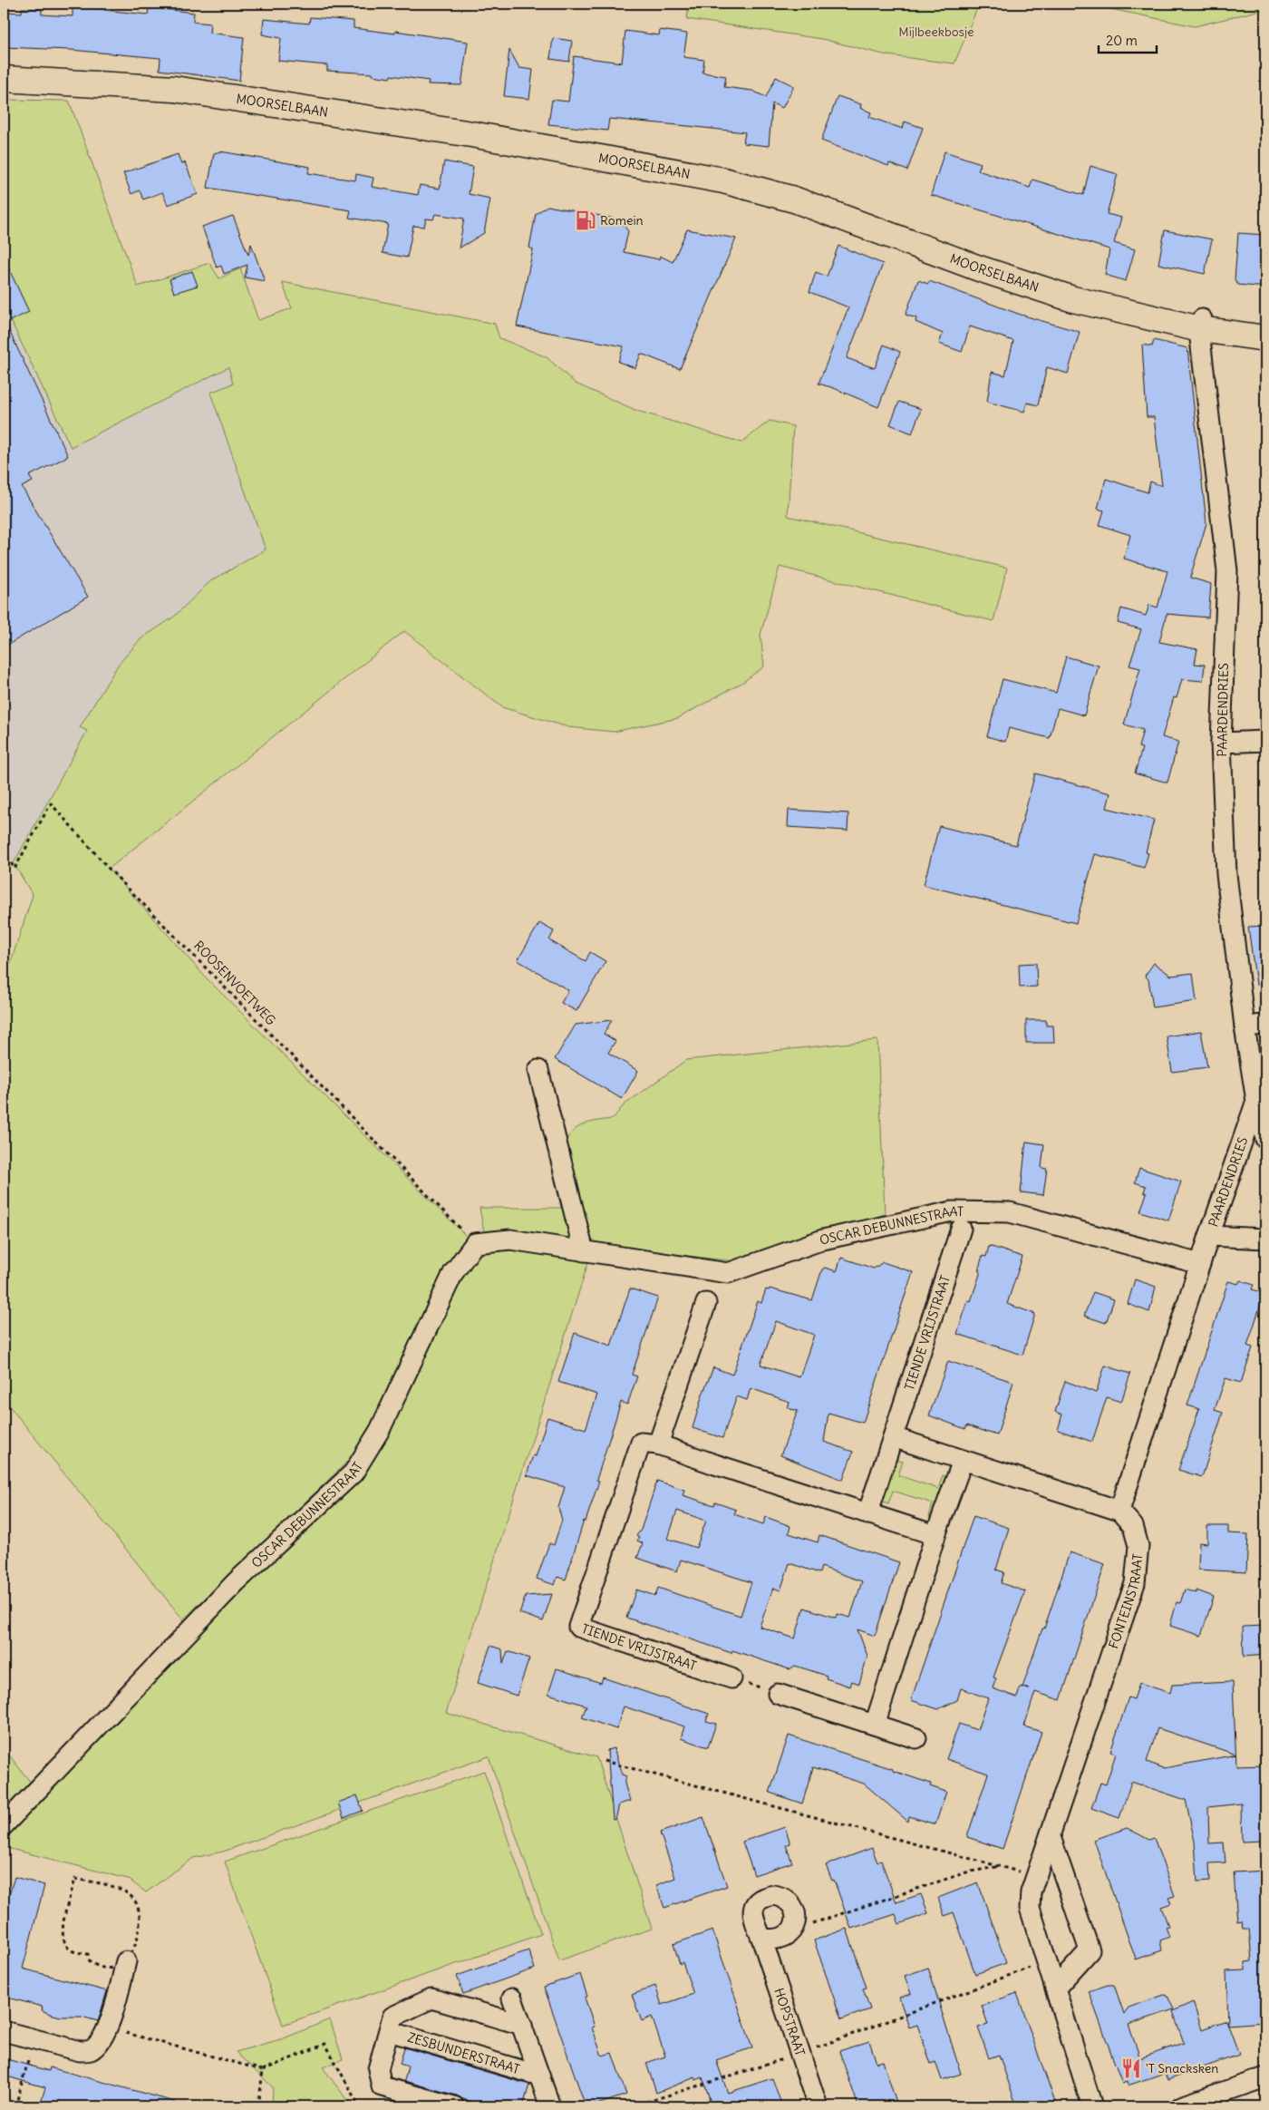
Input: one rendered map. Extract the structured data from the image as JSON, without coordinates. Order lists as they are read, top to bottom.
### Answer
{
  "streets": {
    "main road": ["MOORSELBAAN"],
    "street": [
      "PAARDENDRIES",
      "OSCAR DEBUNNESTRAAT",
      "TIENDE VRIJSTRAAT",
      "FONTEINSTRAAT",
      "HOPSTRAAT",
      "ZESBUNDERSTRAAT"
    ],
    "path": ["ROOSENVOETWEG"]
  },
  "crossings": [
    ["MOORSELBAAN", "PAARDENDRIES"],
    ["PAARDENDRIES", "OSCAR DEBUNNESTRAAT"],
    ["ROOSENVOETWEG", "OSCAR DEBUNNESTRAAT"]
  ],
  "parks": ["Mijlbeekbosje"],
  "places": {
    "fuel station": ["Romein"],
    "restaurant": ["'T Snacksken"]
  },
  "scale_bar": "20 m"
}
